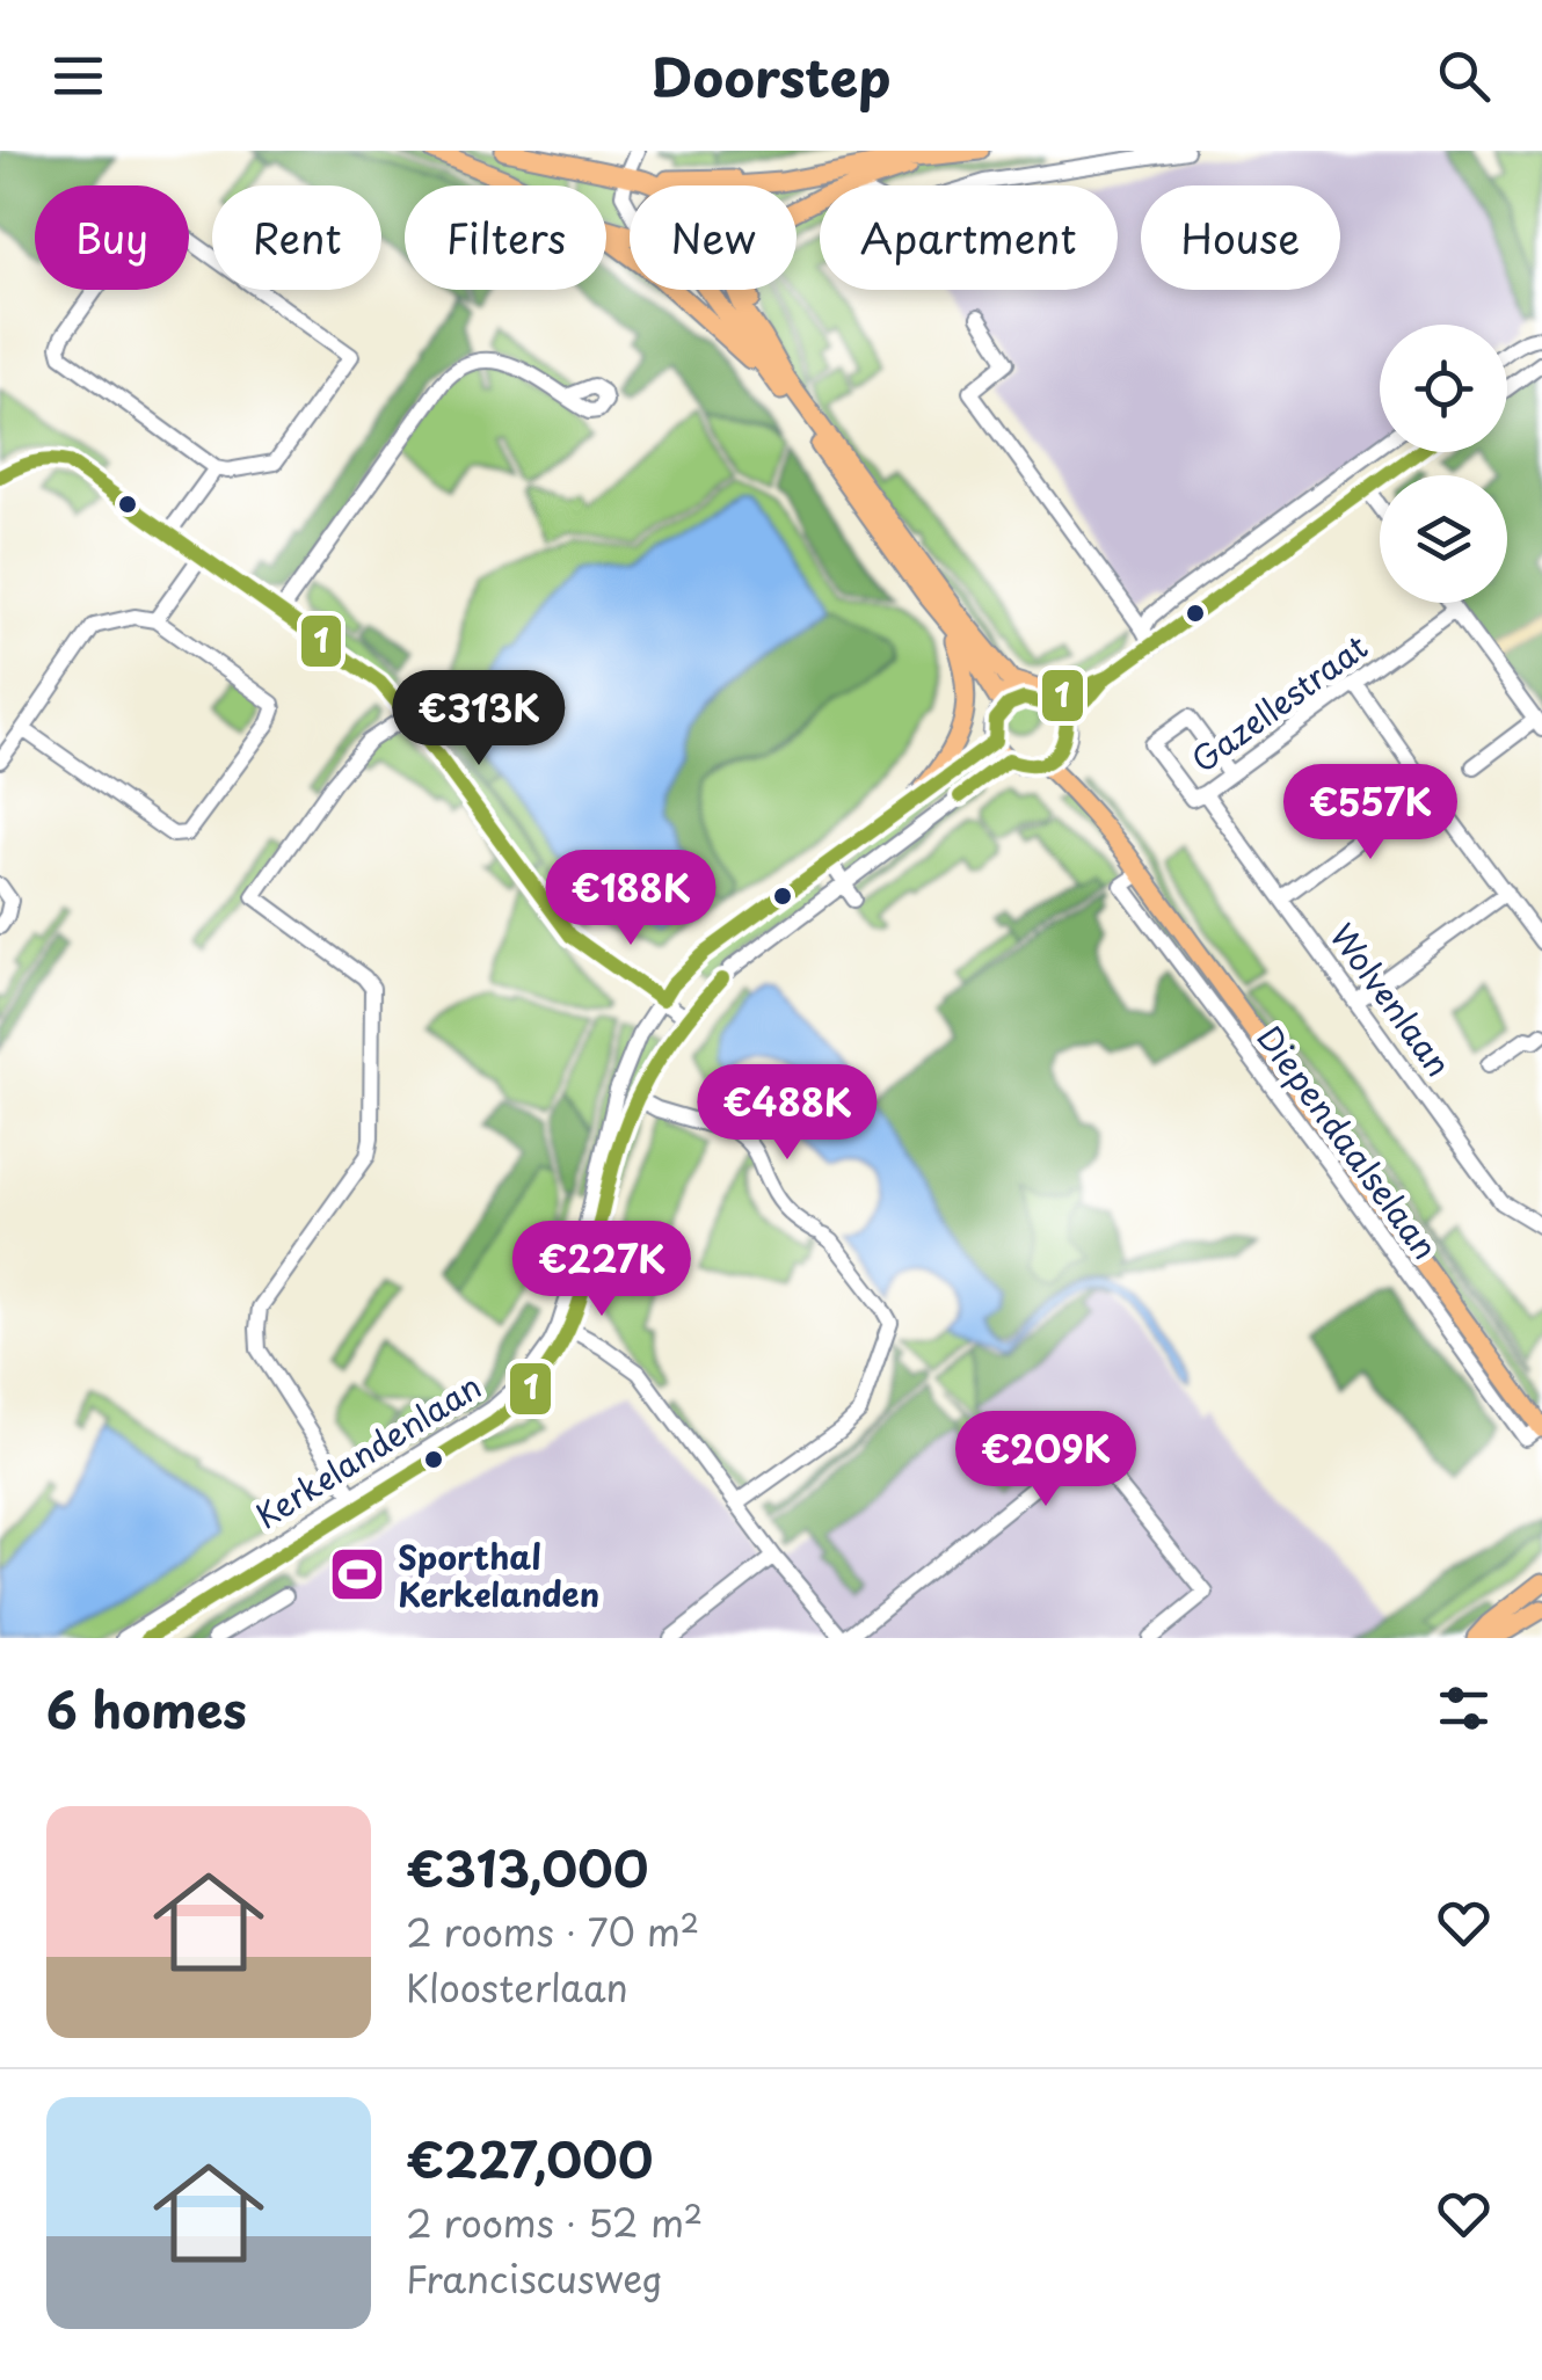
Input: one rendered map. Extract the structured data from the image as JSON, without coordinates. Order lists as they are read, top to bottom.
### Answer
{
  "streets": {
    "main road": ["Diependaalselaan"],
    "street": ["Gazellestraat", "Wolvenlaan", "Kerkelandenlaan"]
  },
  "crossings": [
    ["Gazellestraat", "Wolvenlaan"],
    ["Diependaalselaan", "Kerkelandenlaan"]
  ],
  "places": {
    "sports": ["Sporthal Kerkelanden"]
  },
  "lines": ["transit line 1"],
  "page": {
    "header": "Doorstep",
    "chip": [
      "Buy",
      "Rent",
      "Filters",
      "New",
      "Apartment",
      "House"
    ],
    "price": [
      "€313K",
      "€557K",
      "€188K",
      "€488K",
      "€227K",
      "€209K"
    ],
    "heading": "6 homes",
    "list": [
      {
        "name": "€313,000",
        "note": "2 rooms · 70 m² · Kloosterlaan"
      },
      {
        "name": "€227,000",
        "note": "2 rooms · 52 m² · Franciscusweg"
      }
    ]
  }
}
